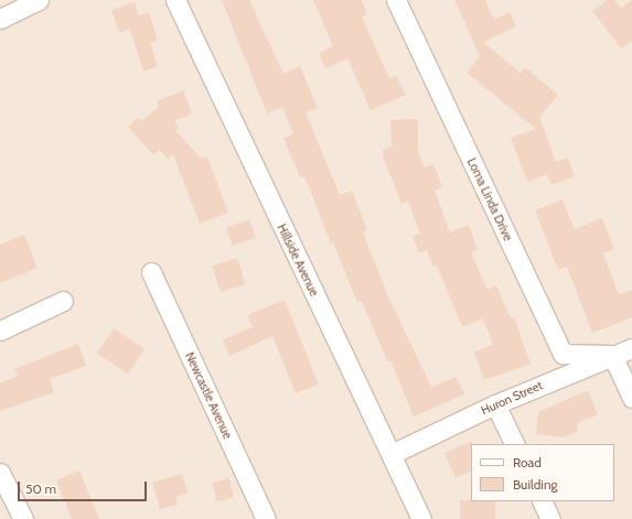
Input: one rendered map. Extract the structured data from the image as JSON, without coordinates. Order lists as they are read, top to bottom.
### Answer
{
  "streets": {
    "street": [
      "Loma Linda Drive",
      "Hillside Avenue",
      "Newcastle Avenue",
      "Huron Street"
    ]
  },
  "crossings": [
    ["Loma Linda Drive", "Huron Street"],
    ["Hillside Avenue", "Huron Street"]
  ],
  "legend": ["Road", "Building"],
  "scale_bar": "50 m"
}
